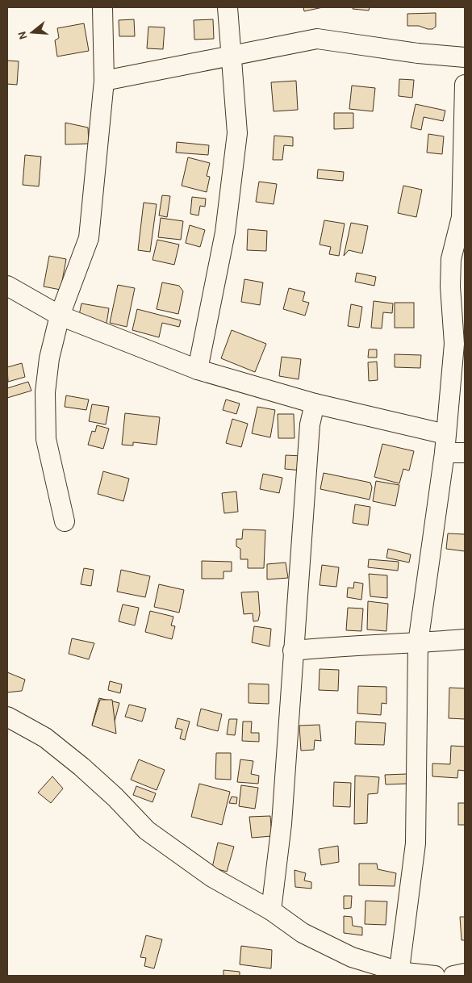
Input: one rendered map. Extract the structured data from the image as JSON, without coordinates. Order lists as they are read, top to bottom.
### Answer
{
  "north": "left"
}
